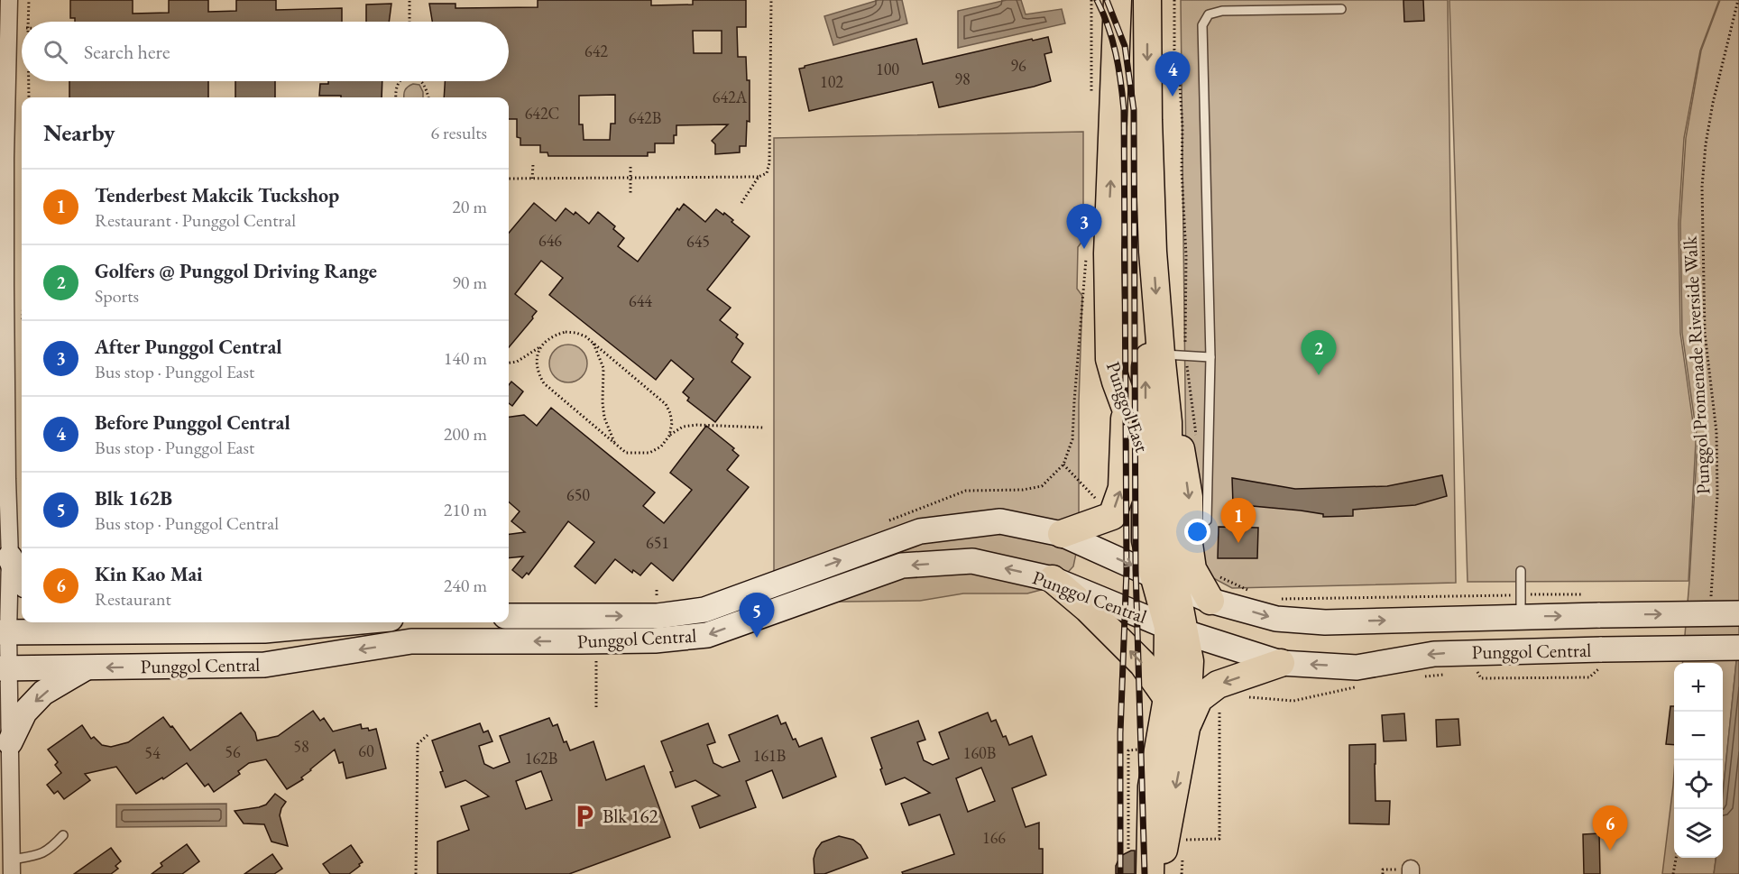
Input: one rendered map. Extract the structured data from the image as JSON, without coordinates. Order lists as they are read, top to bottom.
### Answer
{
  "streets": {
    "main road": ["Punggol East", "Punggol Central"],
    "path": ["Punggol Promenade Riverside Walk"]
  },
  "crossings": [
    ["Punggol East", "Punggol Central"]
  ],
  "places": {
    "parking": ["Blk 162"]
  },
  "house_numbers": [
    "642",
    "96",
    "100",
    "98",
    "102",
    "642A",
    "642C",
    "642B",
    "646",
    "645",
    "644",
    "650",
    "651",
    "58",
    "60",
    "56",
    "54",
    "160B",
    "161B",
    "162B",
    "166"
  ],
  "page": {
    "search": "Search here",
    "pins": [
      "4",
      "3",
      "2",
      "1",
      "5",
      "6"
    ],
    "heading": ["Nearby", "6 results"],
    "list": [
      {
        "mark": "1",
        "name": "Tenderbest Makcik Tuckshop",
        "note": "Restaurant · Punggol Central",
        "value": "20 m"
      },
      {
        "mark": "2",
        "name": "Golfers @ Punggol Driving Range",
        "note": "Sports",
        "value": "90 m"
      },
      {
        "mark": "3",
        "name": "After Punggol Central",
        "note": "Bus stop · Punggol East",
        "value": "140 m"
      },
      {
        "mark": "4",
        "name": "Before Punggol Central",
        "note": "Bus stop · Punggol East",
        "value": "200 m"
      },
      {
        "mark": "5",
        "name": "Blk 162B",
        "note": "Bus stop · Punggol Central",
        "value": "210 m"
      },
      {
        "mark": "6",
        "name": "Kin Kao Mai",
        "note": "Restaurant",
        "value": "240 m"
      }
    ],
    "map_buttons": ["+", "−"]
  }
}
